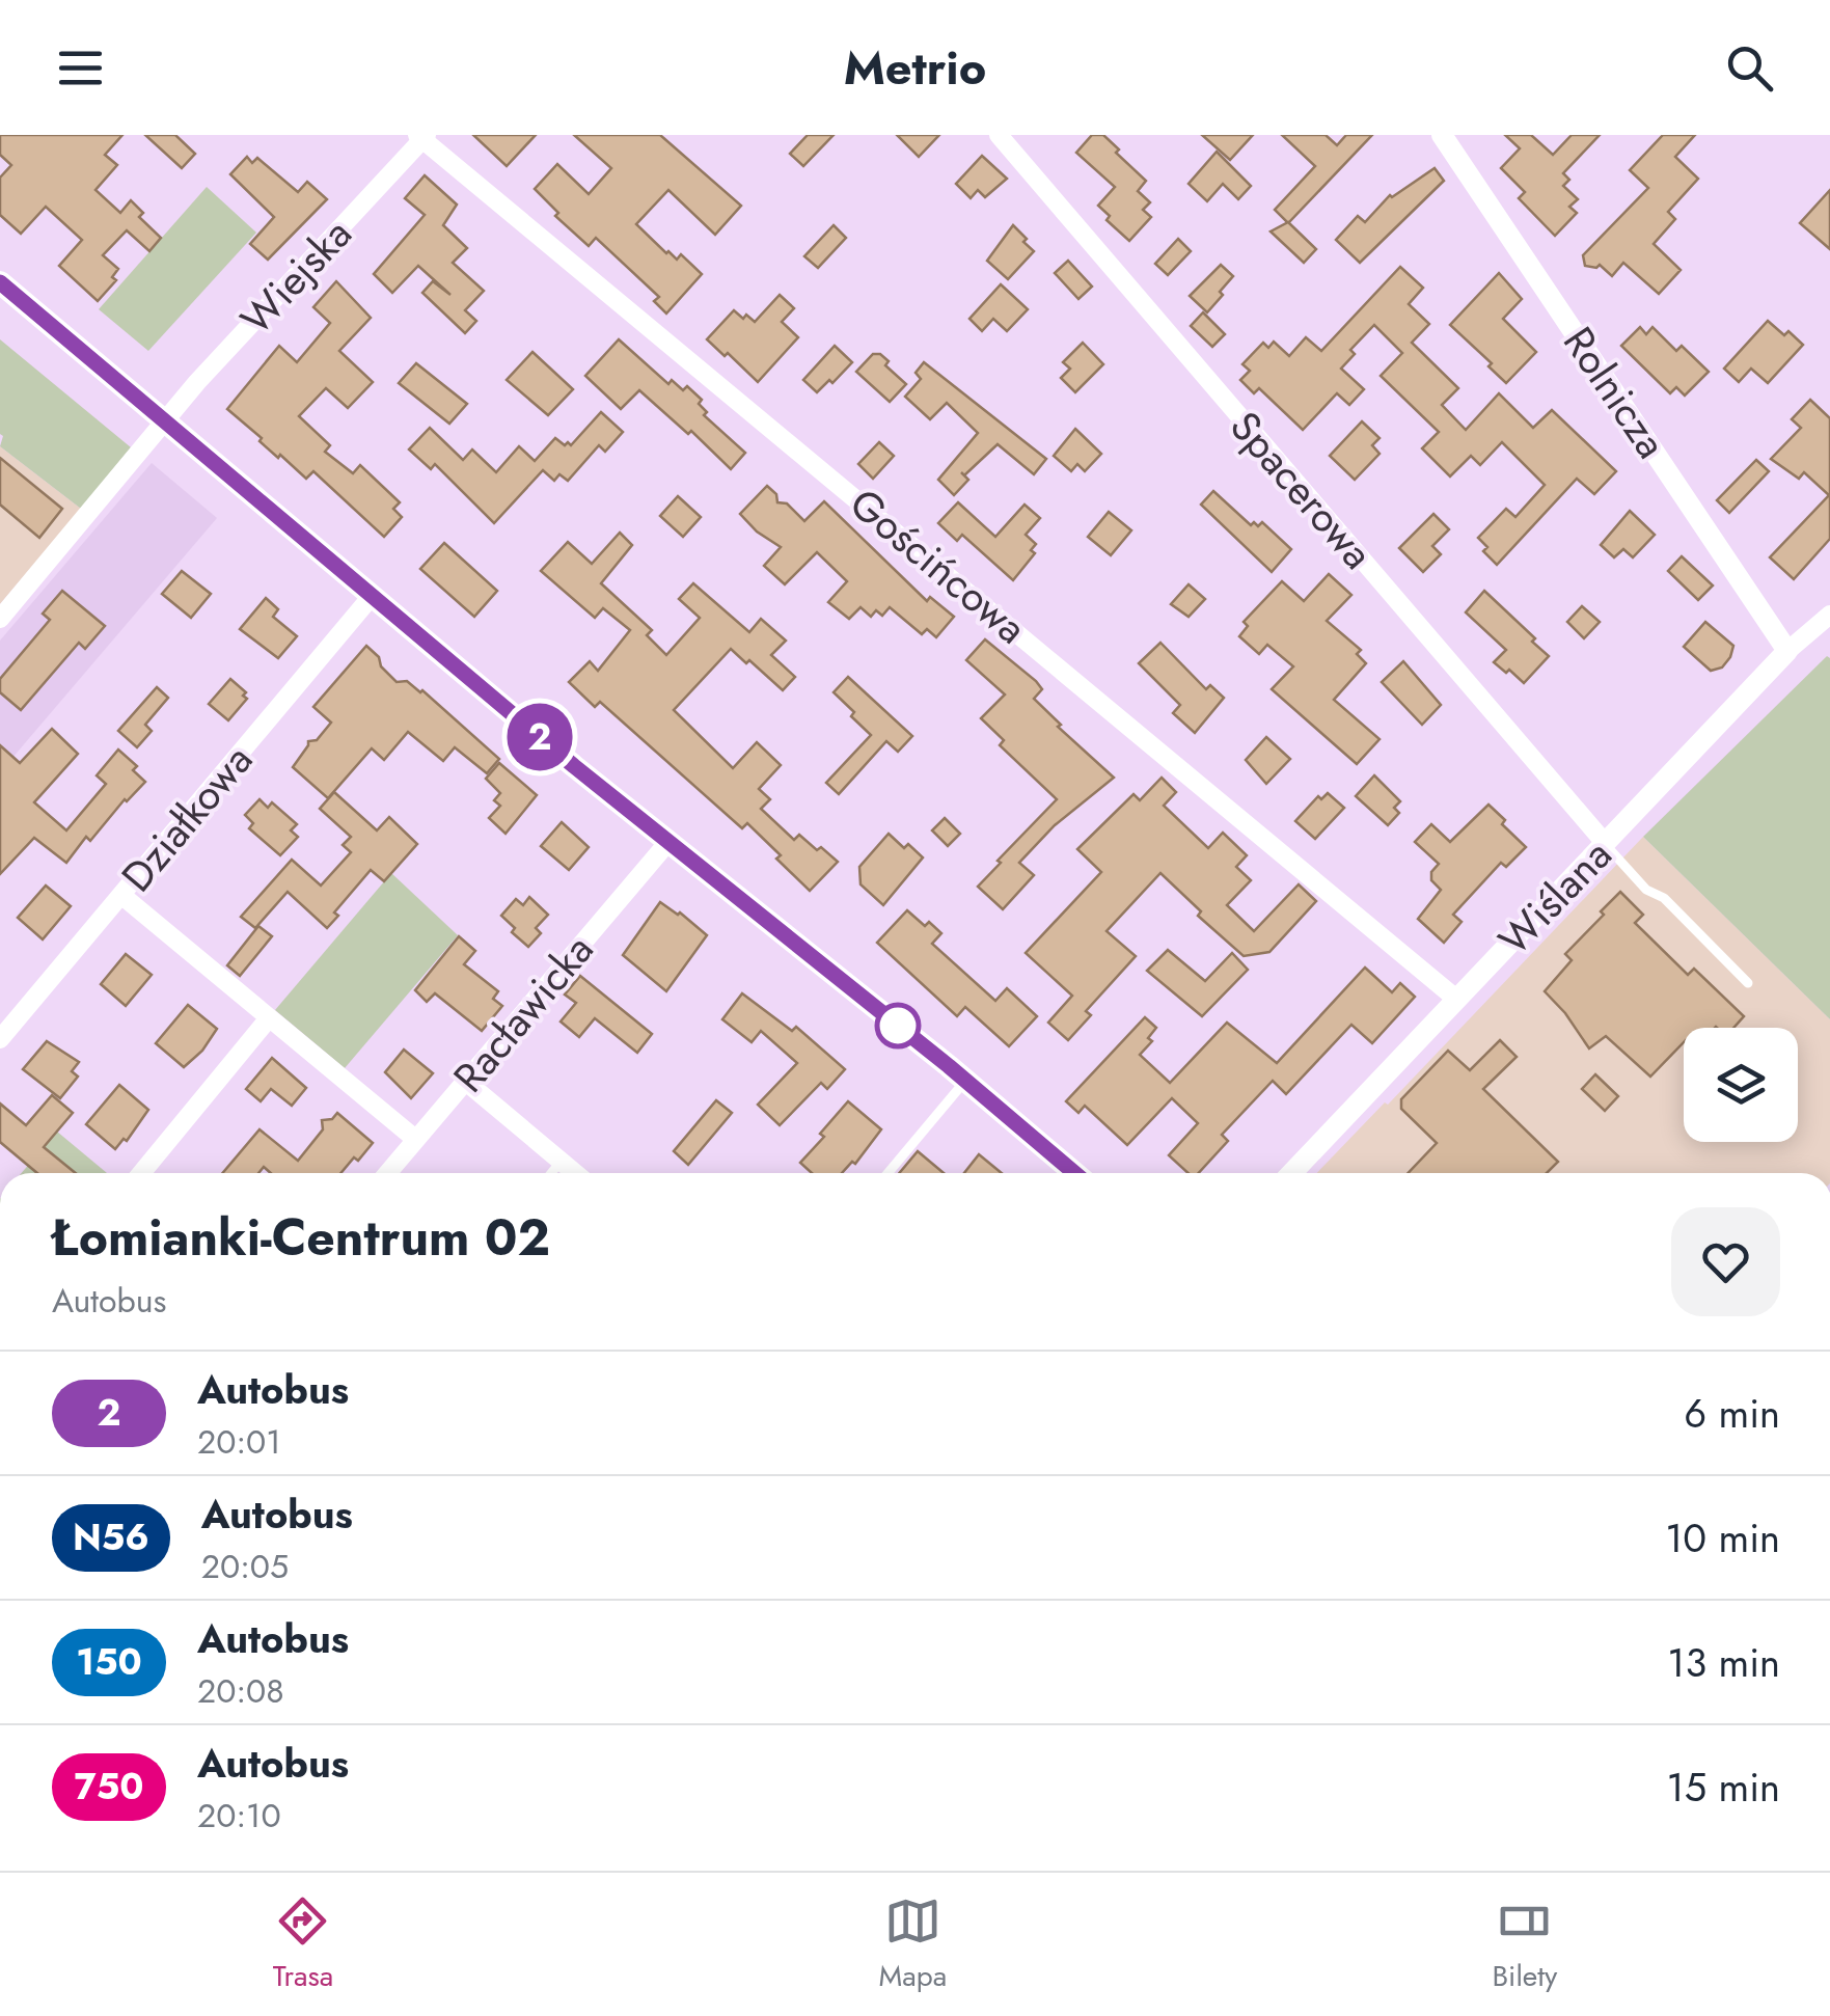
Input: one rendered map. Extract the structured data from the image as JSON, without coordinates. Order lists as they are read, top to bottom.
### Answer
{
  "streets": {
    "street": [
      "Wiejska",
      "Rolnicza",
      "Spacerowa",
      "Gościńcowa",
      "Działkowa",
      "Wiślana",
      "Racławicka"
    ]
  },
  "crossings": [
    ["Wiejska", "Gościńcowa"],
    ["Rolnicza", "Wiślana"],
    ["Spacerowa", "Wiślana"],
    ["Gościńcowa", "Wiślana"]
  ],
  "lines": ["bus line 2"],
  "page": {
    "header": "Metrio",
    "on_map": "2",
    "heading": ["Łomianki-Centrum 02", "Autobus"],
    "list": [
      {
        "mark": "2",
        "name": "Autobus",
        "note": "20:01",
        "value": "6 min"
      },
      {
        "mark": "N56",
        "name": "Autobus",
        "note": "20:05",
        "value": "10 min"
      },
      {
        "mark": "150",
        "name": "Autobus",
        "note": "20:08",
        "value": "13 min"
      },
      {
        "mark": "750",
        "name": "Autobus",
        "note": "20:10",
        "value": "15 min"
      }
    ],
    "tabs": ["Trasa", "Mapa", "Bilety"]
  }
}
